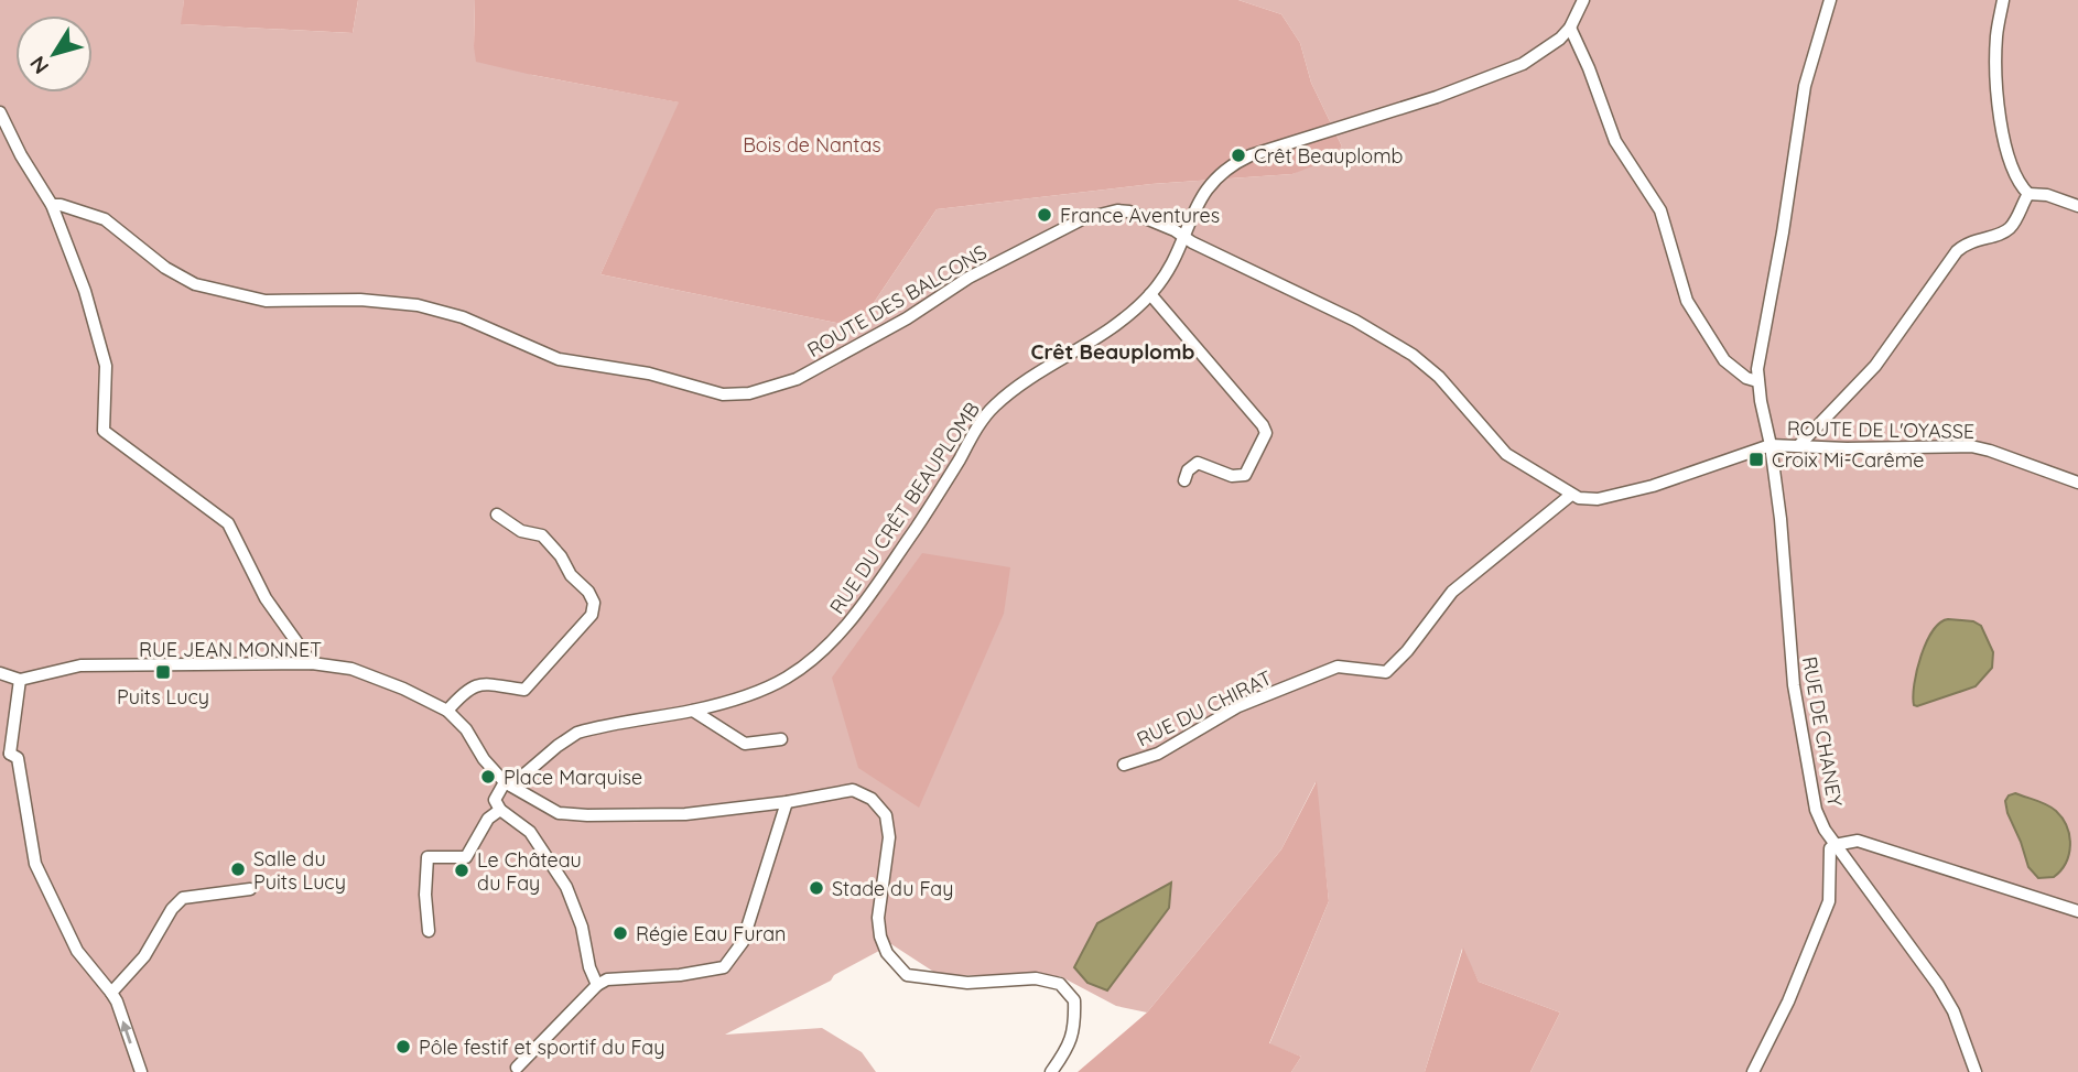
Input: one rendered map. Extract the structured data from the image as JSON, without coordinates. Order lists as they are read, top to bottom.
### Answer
{
  "streets": {
    "street": [
      "ROUTE DES BALCONS",
      "ROUTE DE L'OYASSE",
      "RUE DU CRÊT BEAUPLOMB",
      "RUE JEAN MONNET",
      "RUE DU CHIRAT",
      "RUE DE CHANEY"
    ]
  },
  "crossings": [
    ["ROUTE DES BALCONS", "RUE DU CRÊT BEAUPLOMB"],
    ["ROUTE DES BALCONS", "RUE DU CHIRAT"],
    ["ROUTE DE L'OYASSE", "RUE DE CHANEY"],
    ["RUE DU CRÊT BEAUPLOMB", "RUE JEAN MONNET"]
  ],
  "districts": ["Crêt Beauplomb"],
  "parks": ["Bois de Nantas"],
  "places": {
    "other": [
      "Crêt Beauplomb",
      "France Aventures",
      "Place Marquise",
      "Salle du Puits Lucy",
      "Le Château du Fay",
      "Stade du Fay",
      "Régie Eau Furan",
      "Pôle festif et sportif du Fay"
    ],
    "transit": ["Croix Mi-Carême", "Puits Lucy"]
  },
  "north": "bottom left"
}
